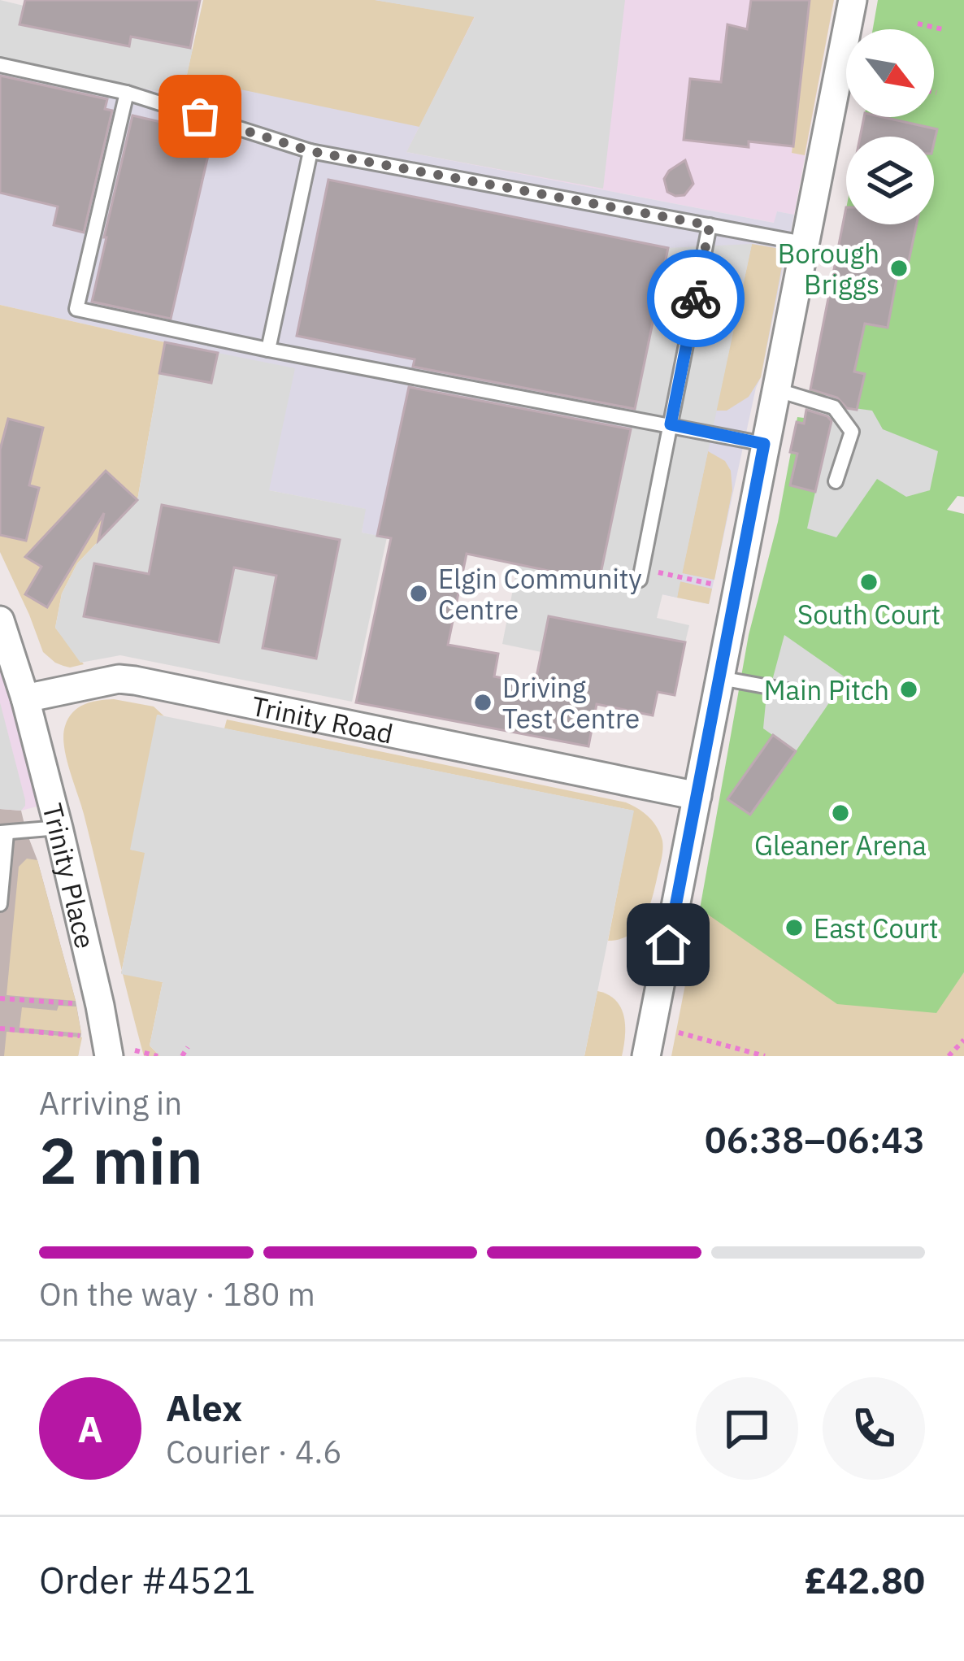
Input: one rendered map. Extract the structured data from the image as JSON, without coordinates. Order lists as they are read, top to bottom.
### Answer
{
  "streets": {
    "street": ["Trinity Road", "Trinity Place"]
  },
  "crossings": [
    ["Trinity Road", "Trinity Place"]
  ],
  "places": [
    "Borough Briggs",
    "South Court",
    "Elgin Community Centre",
    "Main Pitch",
    "Driving Test Centre",
    "Gleaner Arena",
    "East Court"
  ],
  "north": "bottom right",
  "page": {
    "heading": ["2 min", "Arriving in", "06:38–06:43"],
    "panel": [
      "Alex",
      "Courier · 4.6",
      "Order #4521",
      "£42.80"
    ],
    "bar": "On the way · 180 m",
    "round": "A"
  }
}
